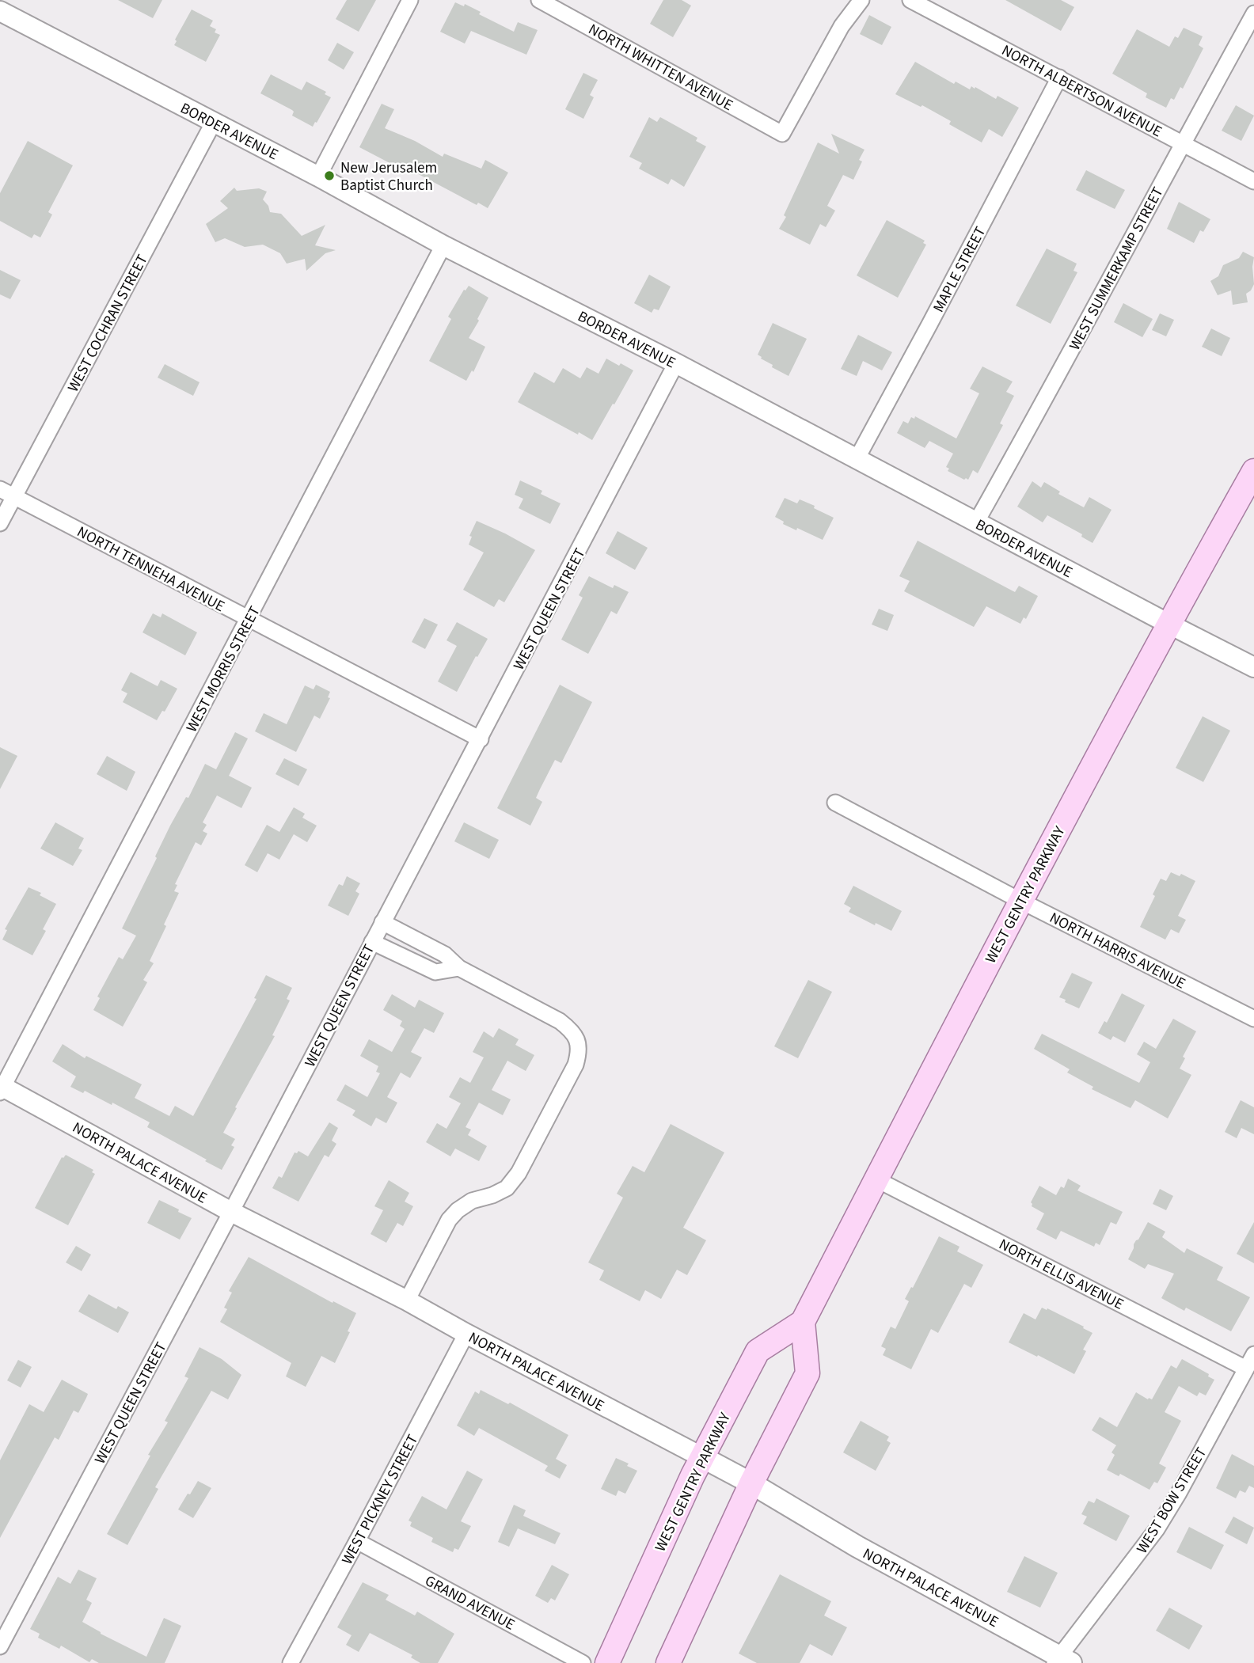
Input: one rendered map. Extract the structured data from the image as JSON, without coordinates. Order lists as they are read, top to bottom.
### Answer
{
  "streets": {
    "main road": ["WEST GENTRY PARKWAY", "NORTH PALACE AVENUE"],
    "street": [
      "NORTH WHITTEN AVENUE",
      "NORTH ALBERTSON AVENUE",
      "BORDER AVENUE",
      "WEST SUMMERKAMP STREET",
      "MAPLE STREET",
      "WEST COCHRAN STREET",
      "NORTH TENNEHA AVENUE",
      "WEST QUEEN STREET",
      "WEST MORRIS STREET",
      "NORTH HARRIS AVENUE",
      "NORTH ELLIS AVENUE",
      "WEST PICKNEY STREET",
      "WEST BOW STREET",
      "GRAND AVENUE"
    ]
  },
  "crossings": [
    ["NORTH ALBERTSON AVENUE", "WEST SUMMERKAMP STREET"],
    ["NORTH ALBERTSON AVENUE", "MAPLE STREET"],
    ["BORDER AVENUE", "WEST SUMMERKAMP STREET"],
    ["BORDER AVENUE", "MAPLE STREET"],
    ["BORDER AVENUE", "WEST COCHRAN STREET"],
    ["BORDER AVENUE", "WEST QUEEN STREET"],
    ["BORDER AVENUE", "WEST MORRIS STREET"],
    ["BORDER AVENUE", "WEST GENTRY PARKWAY"],
    ["WEST COCHRAN STREET", "NORTH TENNEHA AVENUE"],
    ["NORTH TENNEHA AVENUE", "WEST QUEEN STREET"],
    ["NORTH TENNEHA AVENUE", "WEST MORRIS STREET"],
    ["WEST QUEEN STREET", "NORTH PALACE AVENUE"],
    ["WEST MORRIS STREET", "NORTH PALACE AVENUE"],
    ["WEST GENTRY PARKWAY", "NORTH HARRIS AVENUE"],
    ["WEST GENTRY PARKWAY", "NORTH PALACE AVENUE"],
    ["WEST GENTRY PARKWAY", "NORTH ELLIS AVENUE"],
    ["NORTH PALACE AVENUE", "WEST PICKNEY STREET"],
    ["NORTH PALACE AVENUE", "WEST BOW STREET"],
    ["NORTH ELLIS AVENUE", "WEST BOW STREET"],
    ["WEST PICKNEY STREET", "GRAND AVENUE"]
  ],
  "places": ["New Jerusalem Baptist Church"]
}
